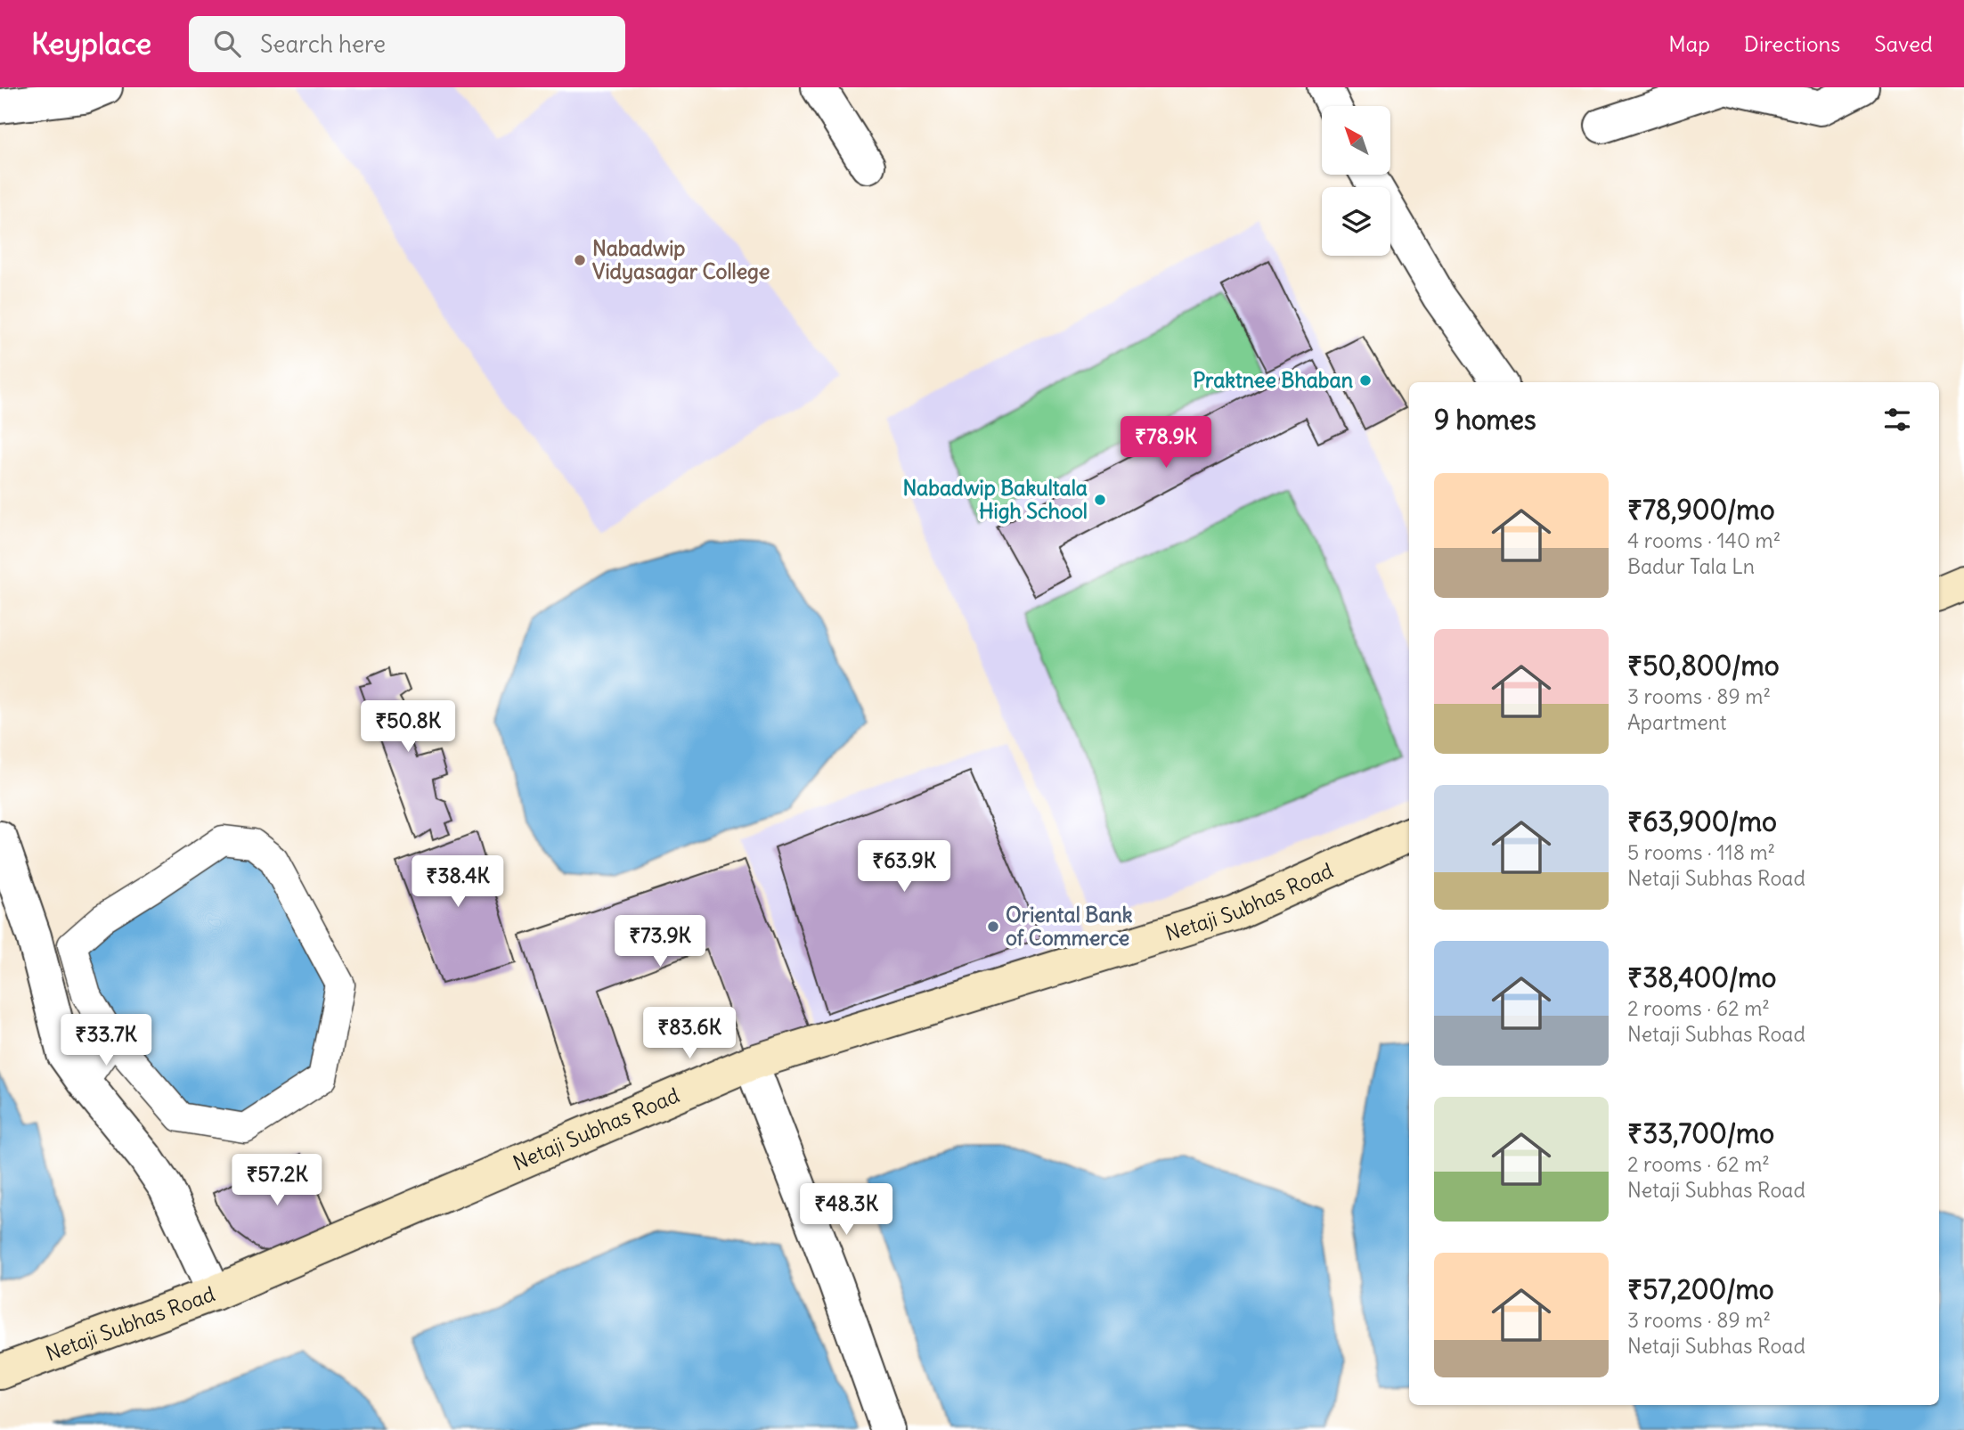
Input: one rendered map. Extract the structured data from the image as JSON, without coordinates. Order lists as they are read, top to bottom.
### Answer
{
  "streets": {
    "main road": ["Netaji Subhas Road"]
  },
  "places": [
    "Nabadwip Vidyasagar College",
    "Praktnee Bhaban",
    "Nabadwip Bakultala High School",
    "Oriental Bank of Commerce"
  ],
  "north": "top left",
  "page": {
    "header": "Keyplace",
    "search": "Search here",
    "nav": ["Map", "Directions", "Saved"],
    "heading": "9 homes",
    "price": [
      "₹78.9K",
      "₹50.8K",
      "₹63.9K",
      "₹38.4K",
      "₹73.9K",
      "₹83.6K",
      "₹33.7K",
      "₹57.2K",
      "₹48.3K"
    ],
    "list": [
      {
        "name": "₹78,900/mo",
        "note": "4 rooms · 140 m² · Badur Tala Ln"
      },
      {
        "name": "₹50,800/mo",
        "note": "3 rooms · 89 m² · Apartment"
      },
      {
        "name": "₹63,900/mo",
        "note": "5 rooms · 118 m² · Netaji Subhas Road"
      },
      {
        "name": "₹38,400/mo",
        "note": "2 rooms · 62 m² · Netaji Subhas Road"
      },
      {
        "name": "₹33,700/mo",
        "note": "2 rooms · 62 m² · Netaji Subhas Road"
      },
      {
        "name": "₹57,200/mo",
        "note": "3 rooms · 89 m² · Netaji Subhas Road"
      }
    ]
  }
}
